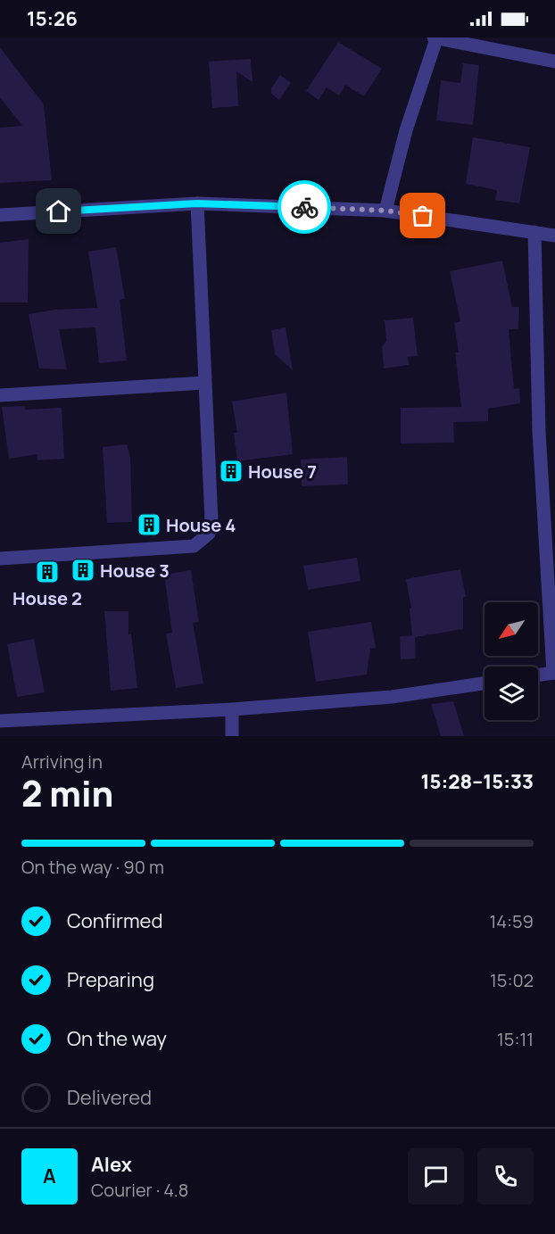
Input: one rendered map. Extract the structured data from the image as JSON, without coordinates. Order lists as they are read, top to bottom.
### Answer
{
  "places": {
    "building": [
      "House 7",
      "House 4",
      "House 3",
      "House 2"
    ]
  },
  "north": "bottom left",
  "page": {
    "status": "15:26",
    "heading": ["2 min", "Arriving in", "15:28–15:33"],
    "panel": ["Alex", "Courier · 4.8"],
    "bar": "On the way · 90 m",
    "list": [
      ["Confirmed", "14:59"],
      ["Preparing", "15:02"],
      ["On the way", "15:11"],
      "Delivered"
    ],
    "round": "A"
  }
}
